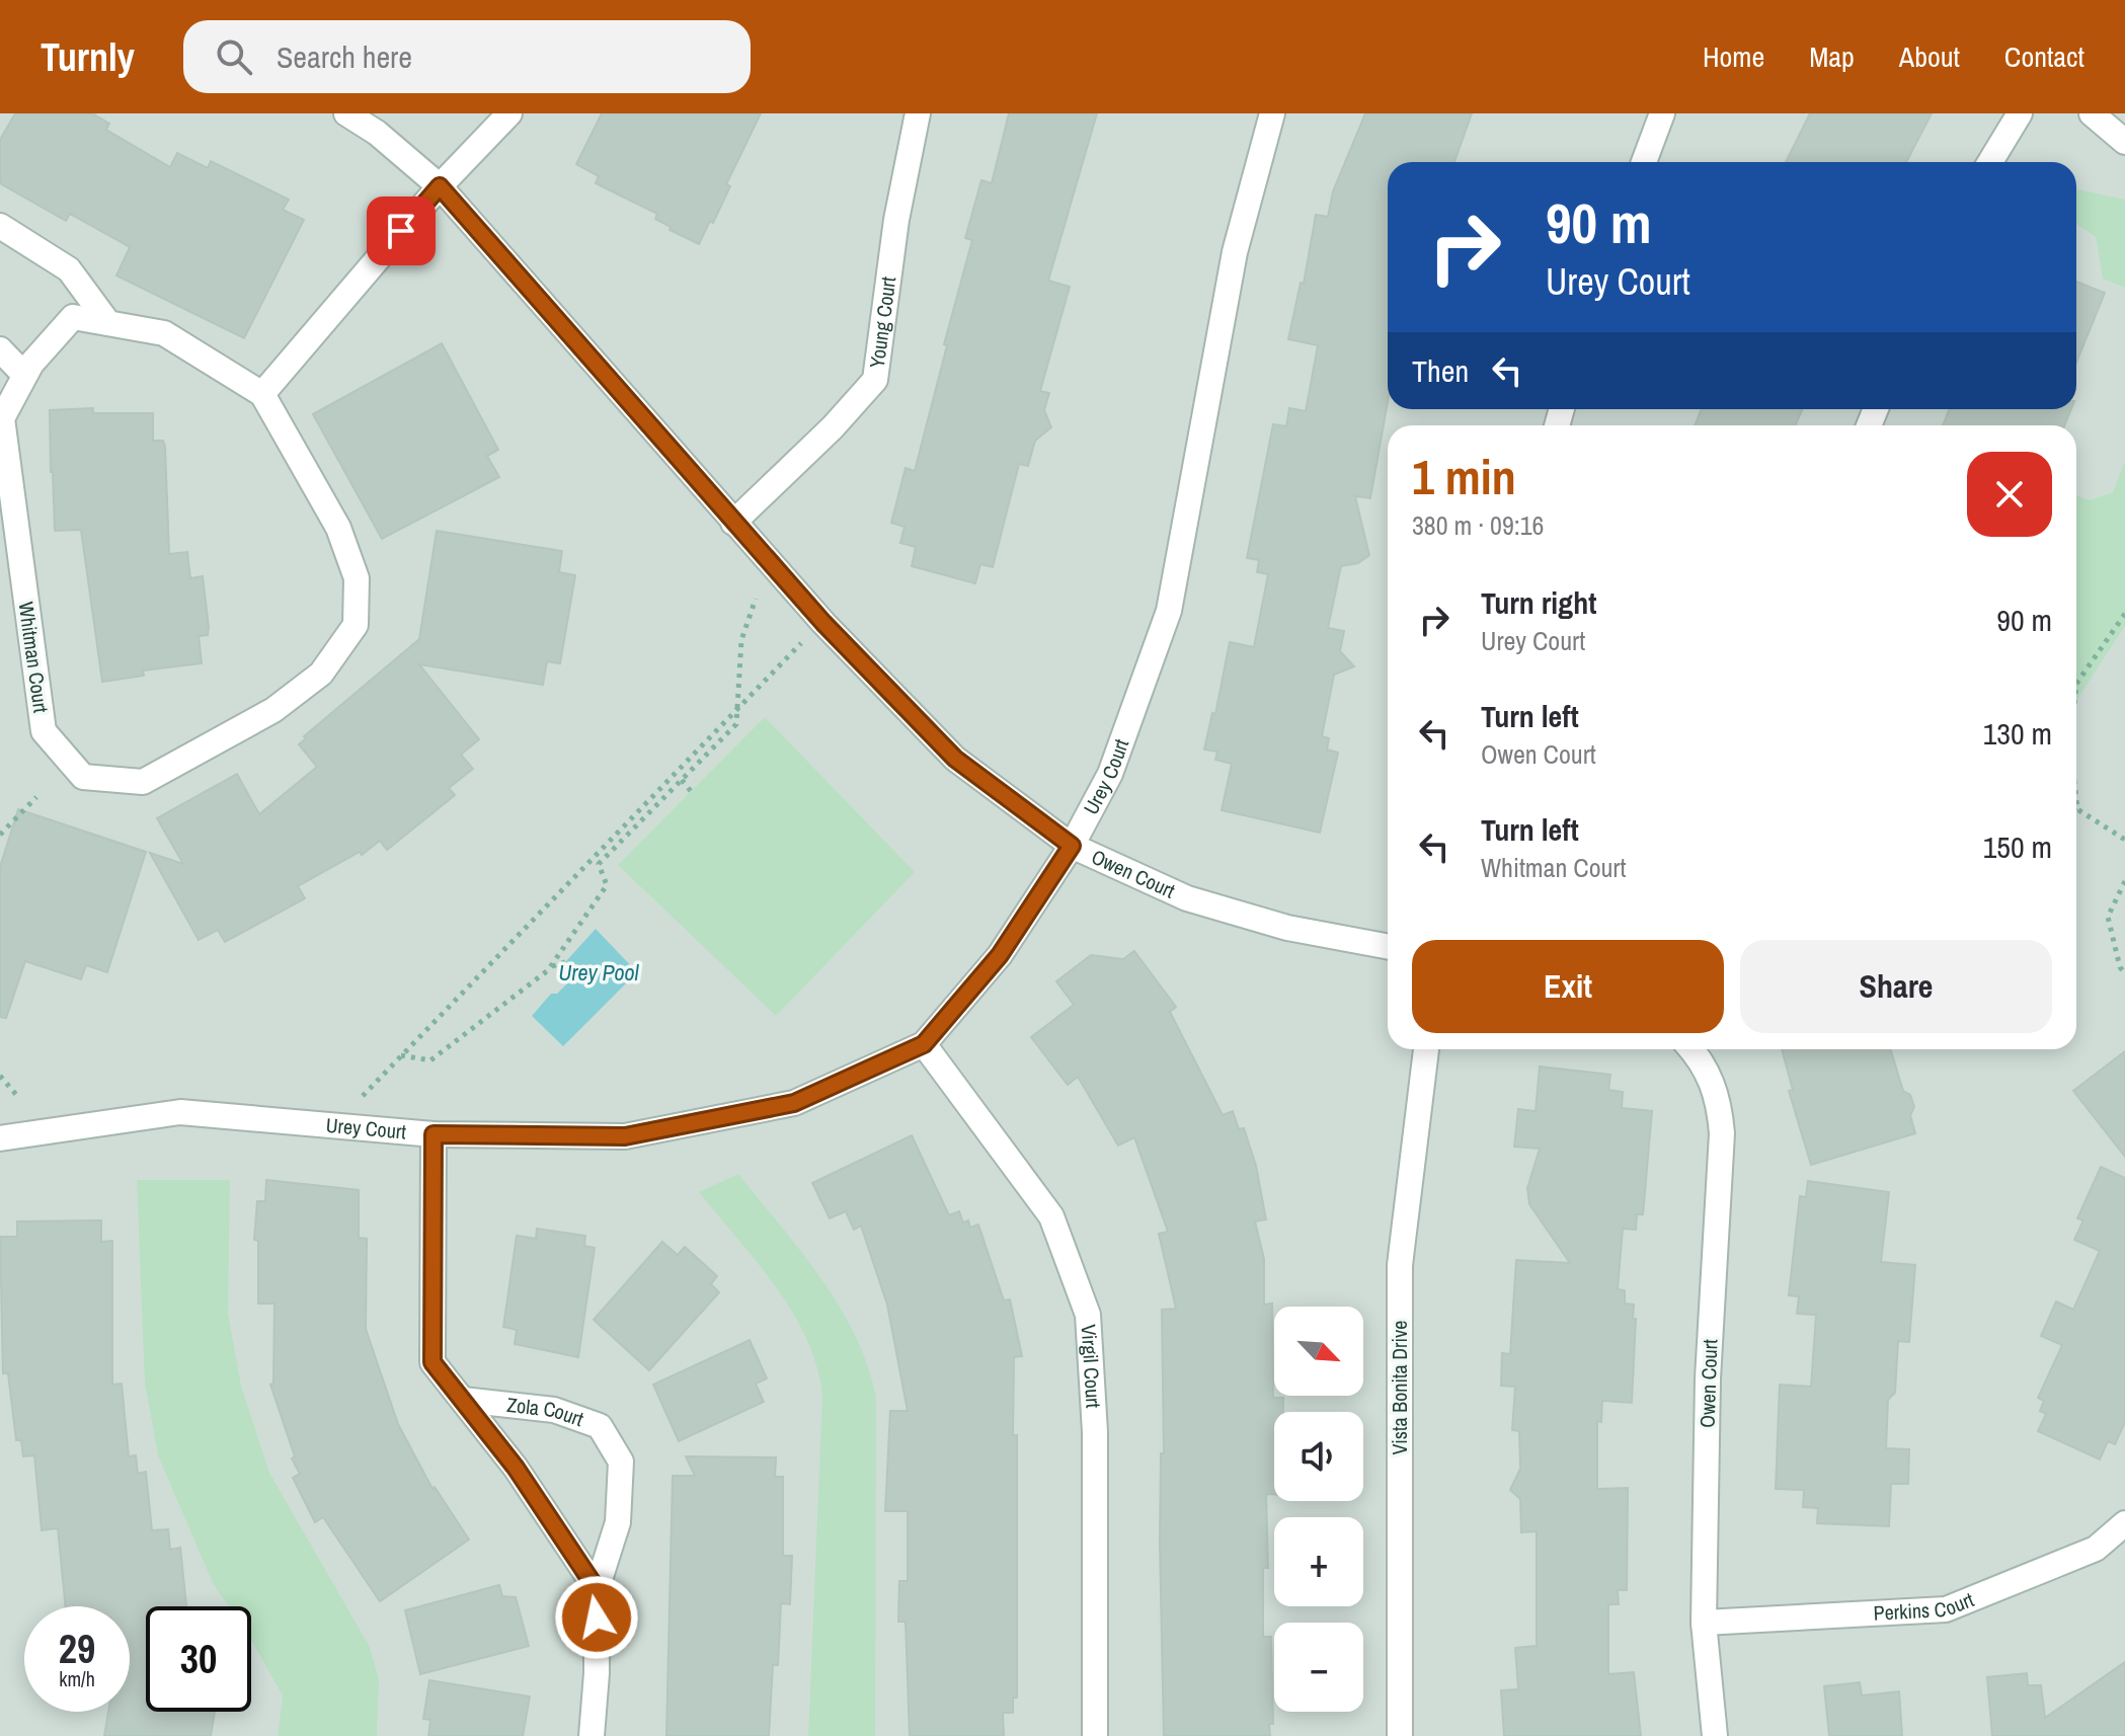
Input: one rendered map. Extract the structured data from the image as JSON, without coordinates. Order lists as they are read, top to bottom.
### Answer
{
  "streets": {
    "street": [
      "Young Court",
      "Whitman Court",
      "Urey Court",
      "Owen Court",
      "Virgil Court",
      "Vista Bonita Drive",
      "Zola Court",
      "Perkins Court"
    ]
  },
  "crossings": [
    ["Young Court", "Owen Court"],
    ["Urey Court", "Owen Court"],
    ["Urey Court", "Virgil Court"],
    ["Urey Court", "Zola Court"],
    ["Owen Court", "Perkins Court"]
  ],
  "water": ["Urey Pool"],
  "north": "bottom right",
  "page": {
    "header": "Turnly",
    "search": "Search here",
    "nav": [
      "Home",
      "Map",
      "About",
      "Contact"
    ],
    "turn": ["90 m", "Urey Court"],
    "then": "Then",
    "heading": ["1 min", "380 m · 09:16"],
    "list": [
      {
        "name": "Turn right",
        "note": "Urey Court",
        "value": "90 m"
      },
      {
        "name": "Turn left",
        "note": "Owen Court",
        "value": "130 m"
      },
      {
        "name": "Turn left",
        "note": "Whitman Court",
        "value": "150 m"
      }
    ],
    "buttons": ["Exit", "Share"],
    "map_buttons": ["+", "−"],
    "speed": "29 km/h",
    "limit": "30"
  }
}
